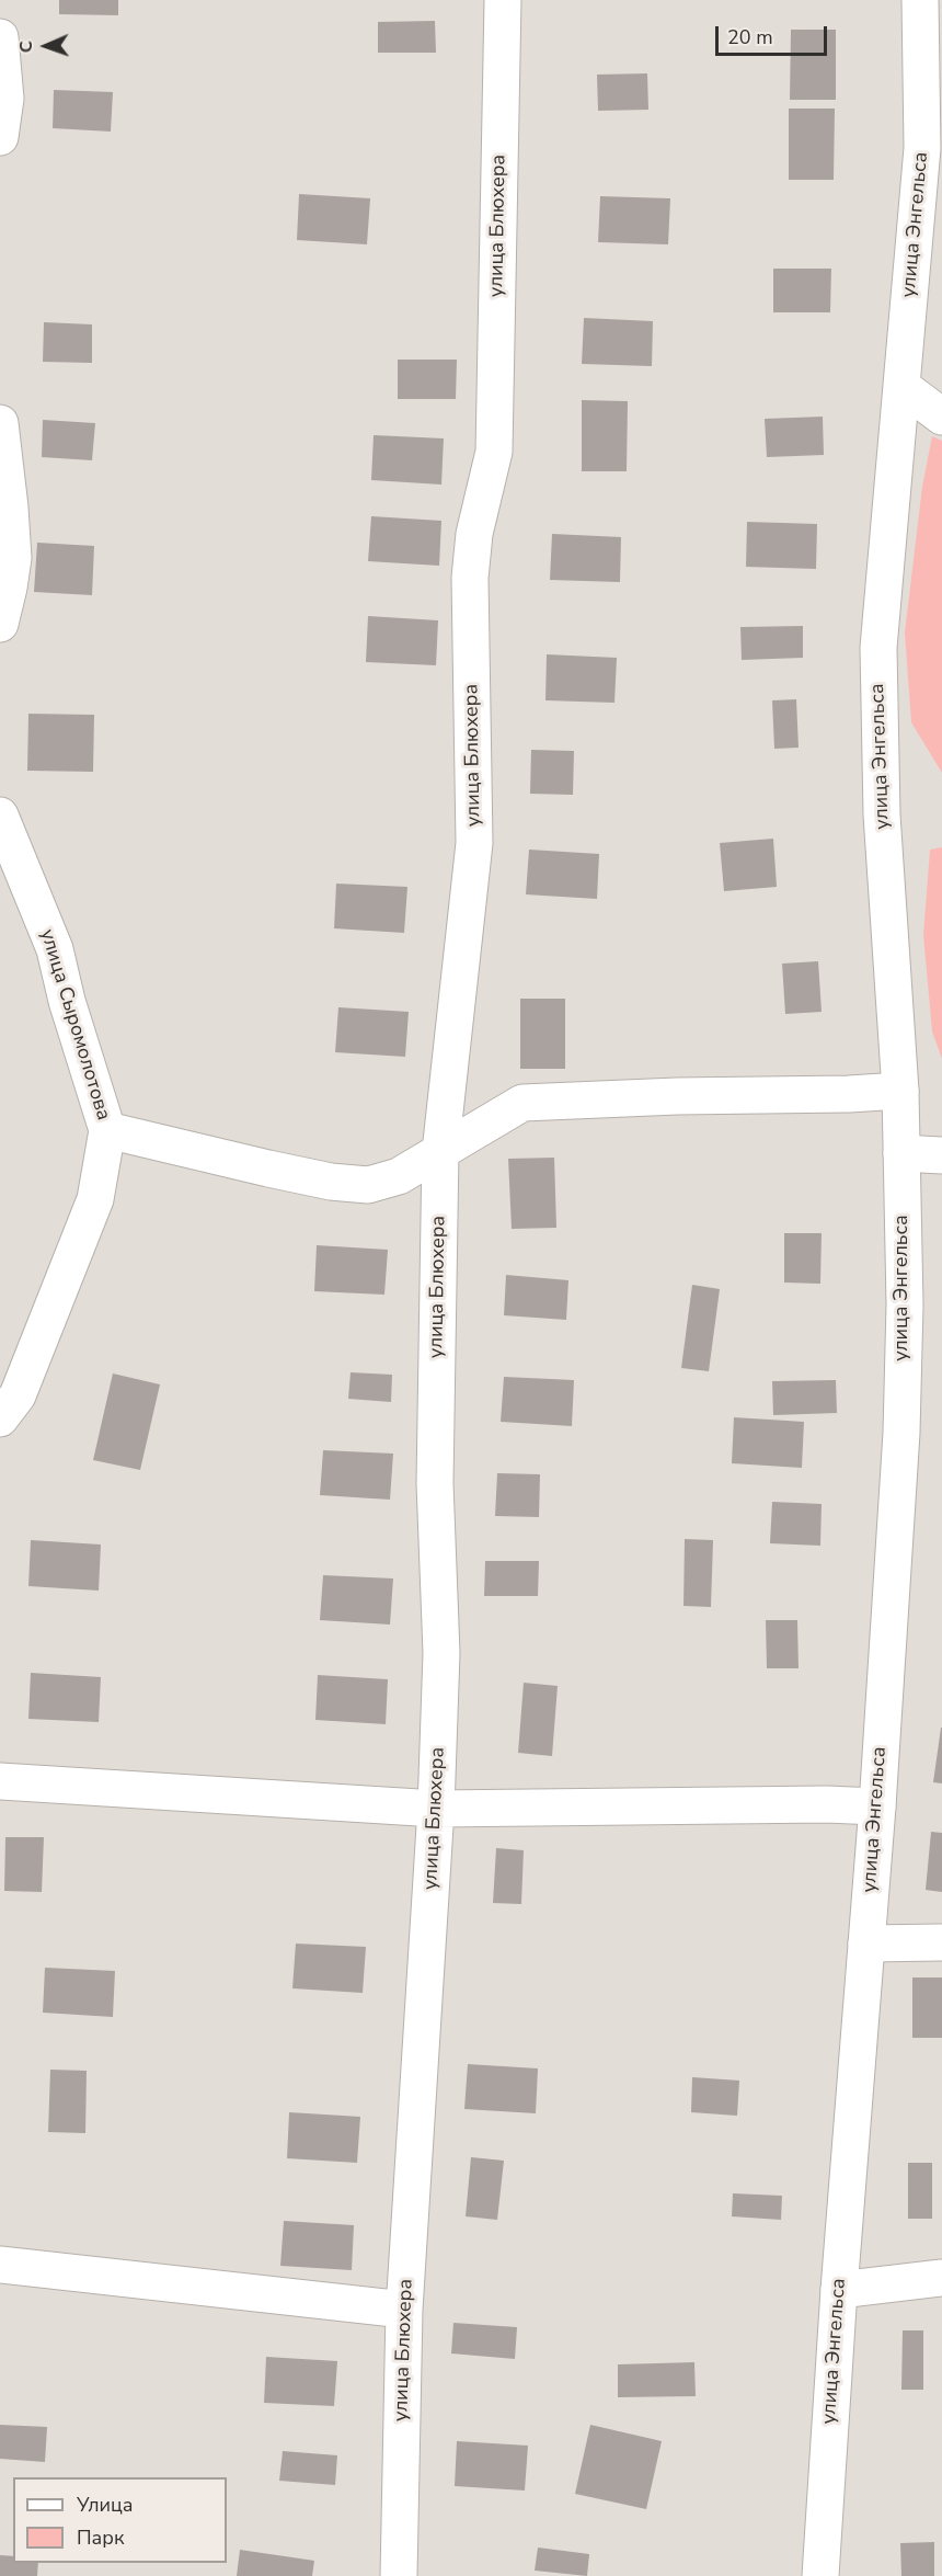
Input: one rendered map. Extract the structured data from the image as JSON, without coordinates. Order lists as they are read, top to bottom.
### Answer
{
  "streets": {
    "street": ["улица Энгельса", "улица Блюхера", "улица Сыромолотова"]
  },
  "legend": ["Улица", "Парк"],
  "scale_bar": "20 m",
  "north": "left"
}
